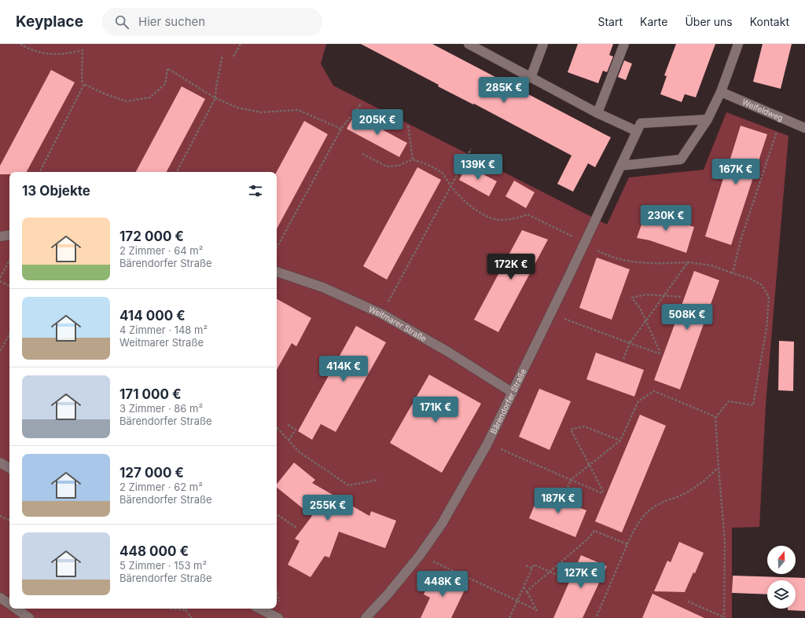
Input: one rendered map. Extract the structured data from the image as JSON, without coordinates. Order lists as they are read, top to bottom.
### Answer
{
  "streets": {
    "street": ["Weifeldweg", "Weitmarer Straße", "Bärendorfer Straße"]
  },
  "crossings": [
    ["Weitmarer Straße", "Bärendorfer Straße"]
  ],
  "north": "top",
  "page": {
    "header": "Keyplace",
    "search": "Hier suchen",
    "nav": [
      "Start",
      "Karte",
      "Über uns",
      "Kontakt"
    ],
    "price": [
      "285K €",
      "205K €",
      "139K €",
      "167K €",
      "230K €",
      "172K €",
      "508K €",
      "414K €",
      "171K €",
      "187K €",
      "255K €",
      "127K €",
      "448K €"
    ],
    "heading": "13 Objekte",
    "list": [
      {
        "name": "172 000 €",
        "note": "2 Zimmer · 64 m² · Bärendorfer Straße"
      },
      {
        "name": "414 000 €",
        "note": "4 Zimmer · 148 m² · Weitmarer Straße"
      },
      {
        "name": "171 000 €",
        "note": "3 Zimmer · 86 m² · Bärendorfer Straße"
      },
      {
        "name": "127 000 €",
        "note": "2 Zimmer · 62 m² · Bärendorfer Straße"
      },
      {
        "name": "448 000 €",
        "note": "5 Zimmer · 153 m² · Bärendorfer Straße"
      }
    ]
  }
}
